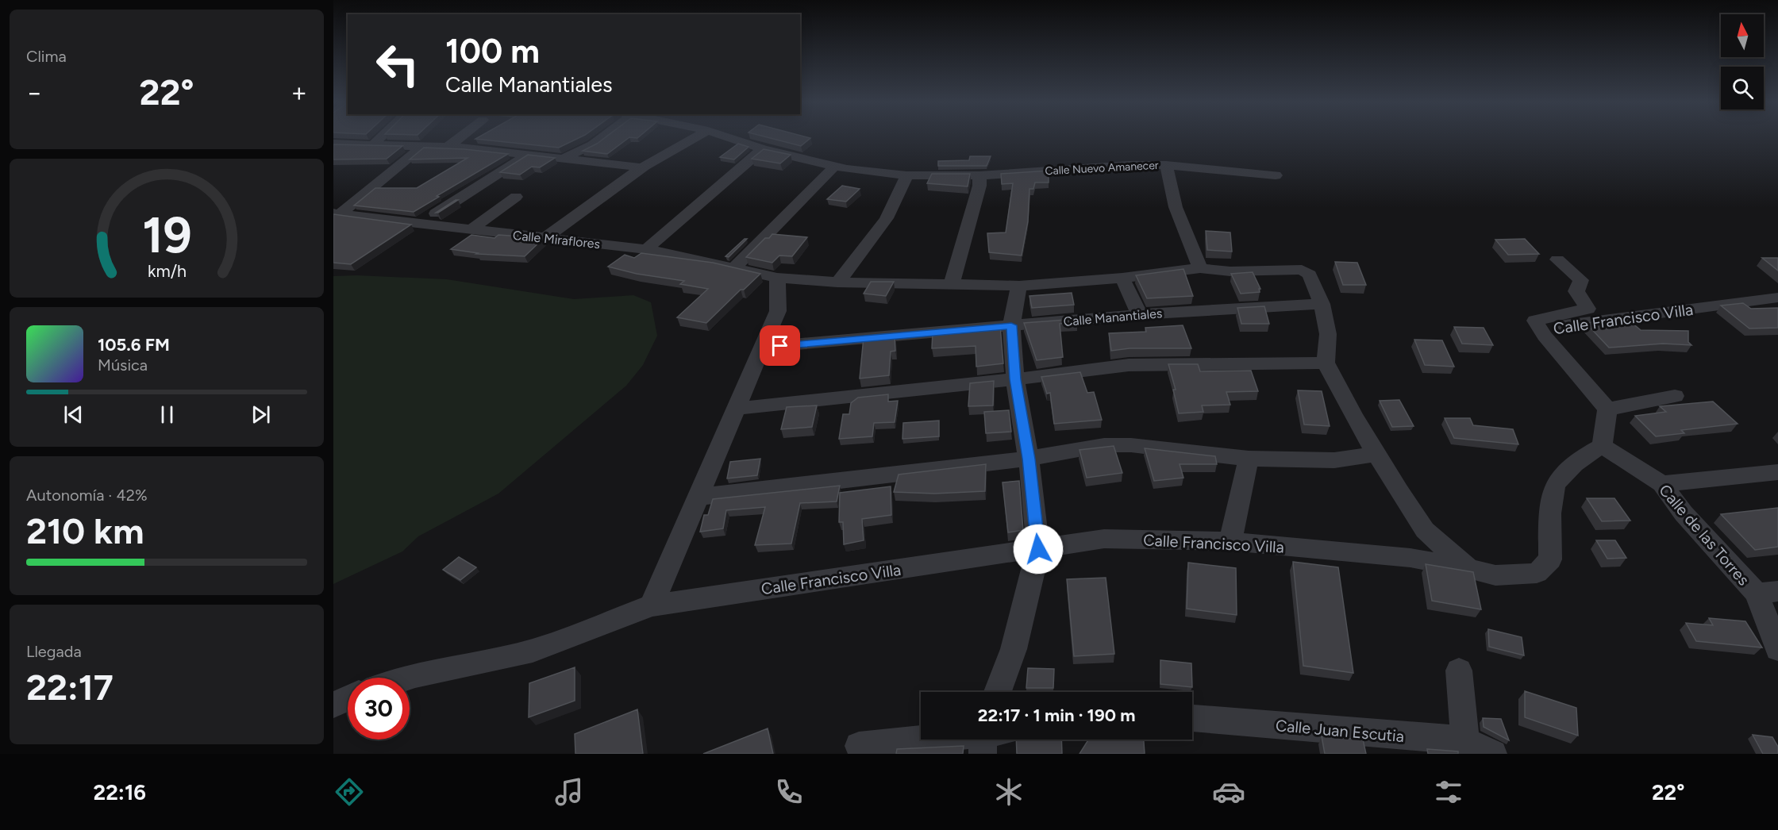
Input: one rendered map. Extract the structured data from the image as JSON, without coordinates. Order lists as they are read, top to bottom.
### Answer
{
  "streets": {
    "street": [
      "Calle Nuevo Amanecer",
      "Calle Miraflores",
      "Calle Manantiales",
      "Calle Francisco Villa",
      "Calle de las Torres",
      "Calle Juan Escutia"
    ]
  },
  "crossings": [
    ["Calle Miraflores", "Calle Manantiales"],
    ["Calle Francisco Villa", "Calle de las Torres"]
  ],
  "north": "top",
  "page": {
    "tile": [
      "Clima",
      ["Autonomía · 42%", "210 km"],
      ["Llegada", "22:17"]
    ],
    "turn": ["100 m", "Calle Manantiales"],
    "heat": ["−", "22°", "+"],
    "song": ["105.6 FM", "Música"],
    "limit": "30",
    "trip": "22:17 · 1 min · 190 m",
    "tabs": ["22:16", "22°"],
    "gauge": ["19", "km/h"]
  }
}
